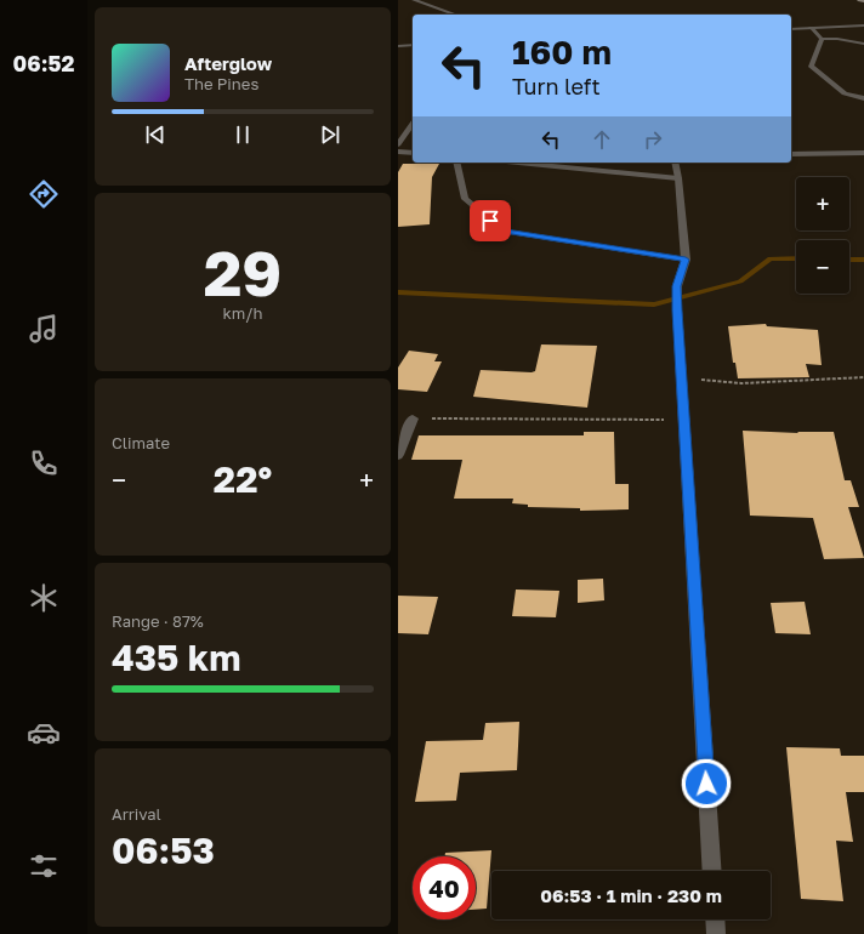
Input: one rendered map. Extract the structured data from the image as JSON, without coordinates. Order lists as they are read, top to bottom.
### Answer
{
  "page": {
    "tabs": "06:52",
    "turn": ["160 m", "Turn left"],
    "song": ["Afterglow", "The Pines"],
    "map_buttons": ["+", "−"],
    "tile": [
      ["29", "km/h"],
      "Climate",
      ["Range · 87%", "435 km"],
      ["Arrival", "06:53"]
    ],
    "heat": ["−", "22°", "+"],
    "limit": "40",
    "trip": "06:53 · 1 min · 230 m"
  }
}
